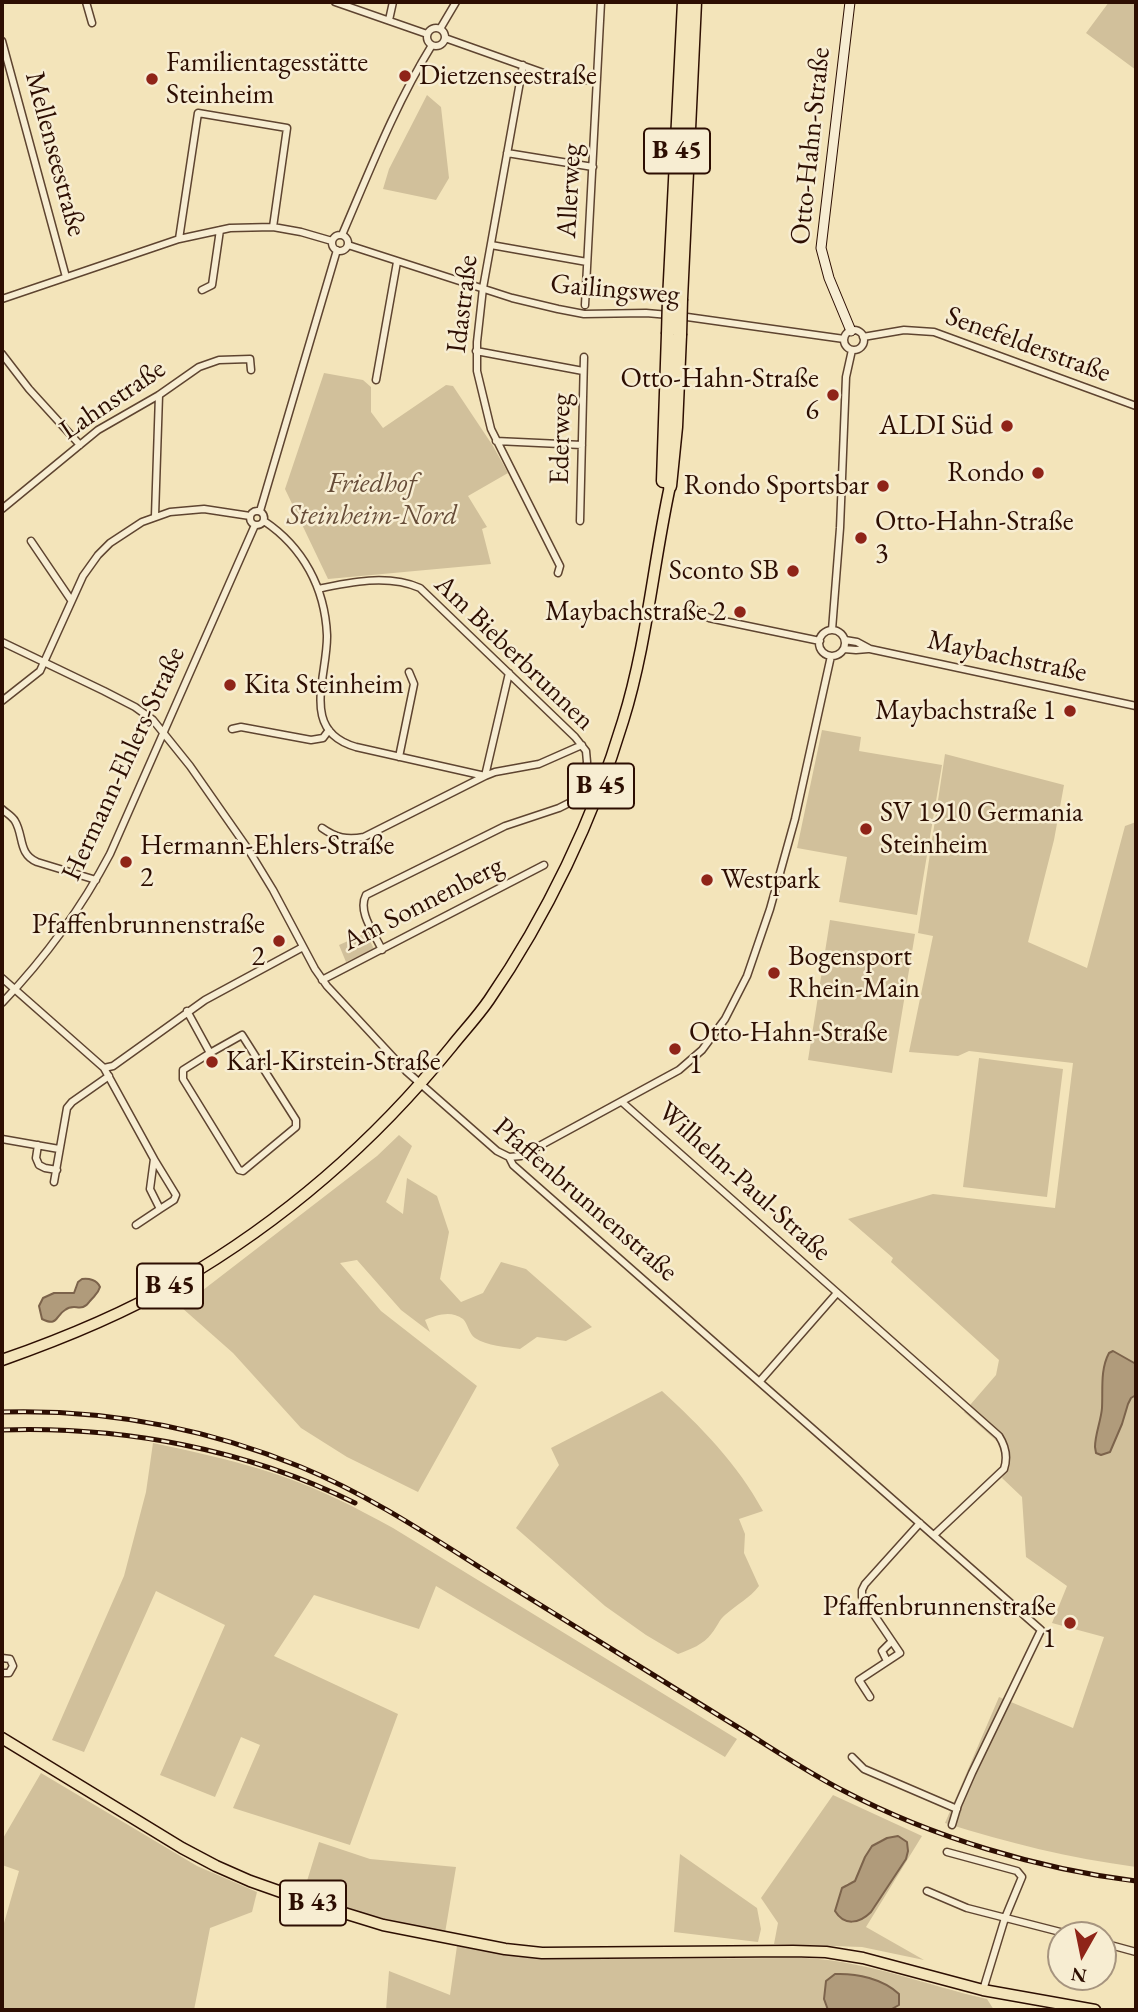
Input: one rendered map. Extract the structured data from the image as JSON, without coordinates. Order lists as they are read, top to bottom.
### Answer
{
  "streets": {
    "highway": ["B 45"],
    "main road": ["B 43"],
    "street": [
      "Otto-Hahn-Straße",
      "Mellenseestraße",
      "Allerweg",
      "Gailingsweg",
      "Idastraße",
      "Senefelderstraße",
      "Lahnstraße",
      "Ederweg",
      "Am Bieberbrunnen",
      "Maybachstraße",
      "Hermann-Ehlers-Straße",
      "Am Sonnenberg",
      "Wilhelm-Paul-Straße",
      "Pfaffenbrunnenstraße"
    ]
  },
  "crossings": [
    ["Otto-Hahn-Straße", "Gailingsweg"],
    ["Otto-Hahn-Straße", "Senefelderstraße"],
    ["B 45", "Pfaffenbrunnenstraße"],
    ["Gailingsweg", "Idastraße"],
    ["Gailingsweg", "Senefelderstraße"],
    ["Am Bieberbrunnen", "Am Sonnenberg"],
    ["Hermann-Ehlers-Straße", "Pfaffenbrunnenstraße"],
    ["Am Sonnenberg", "Pfaffenbrunnenstraße"],
    ["Wilhelm-Paul-Straße", "Pfaffenbrunnenstraße"]
  ],
  "parks": ["Friedhof Steinheim-Nord"],
  "places": [
    "Dietzenseestraße",
    "Familientagesstätte Steinheim",
    "Otto-Hahn-Straße 6",
    "ALDI Süd",
    "Rondo",
    "Rondo Sportsbar",
    "Otto-Hahn-Straße 3",
    "Sconto SB",
    "Maybachstraße 2",
    "Kita Steinheim",
    "Maybachstraße 1",
    "SV 1910 Germania Steinheim",
    "Hermann-Ehlers-Straße 2",
    "Westpark",
    "Pfaffenbrunnenstraße 2",
    "Bogensport Rhein-Main",
    "Otto-Hahn-Straße 1",
    "Karl-Kirstein-Straße",
    "Pfaffenbrunnenstraße 1"
  ],
  "north": "bottom"
}
